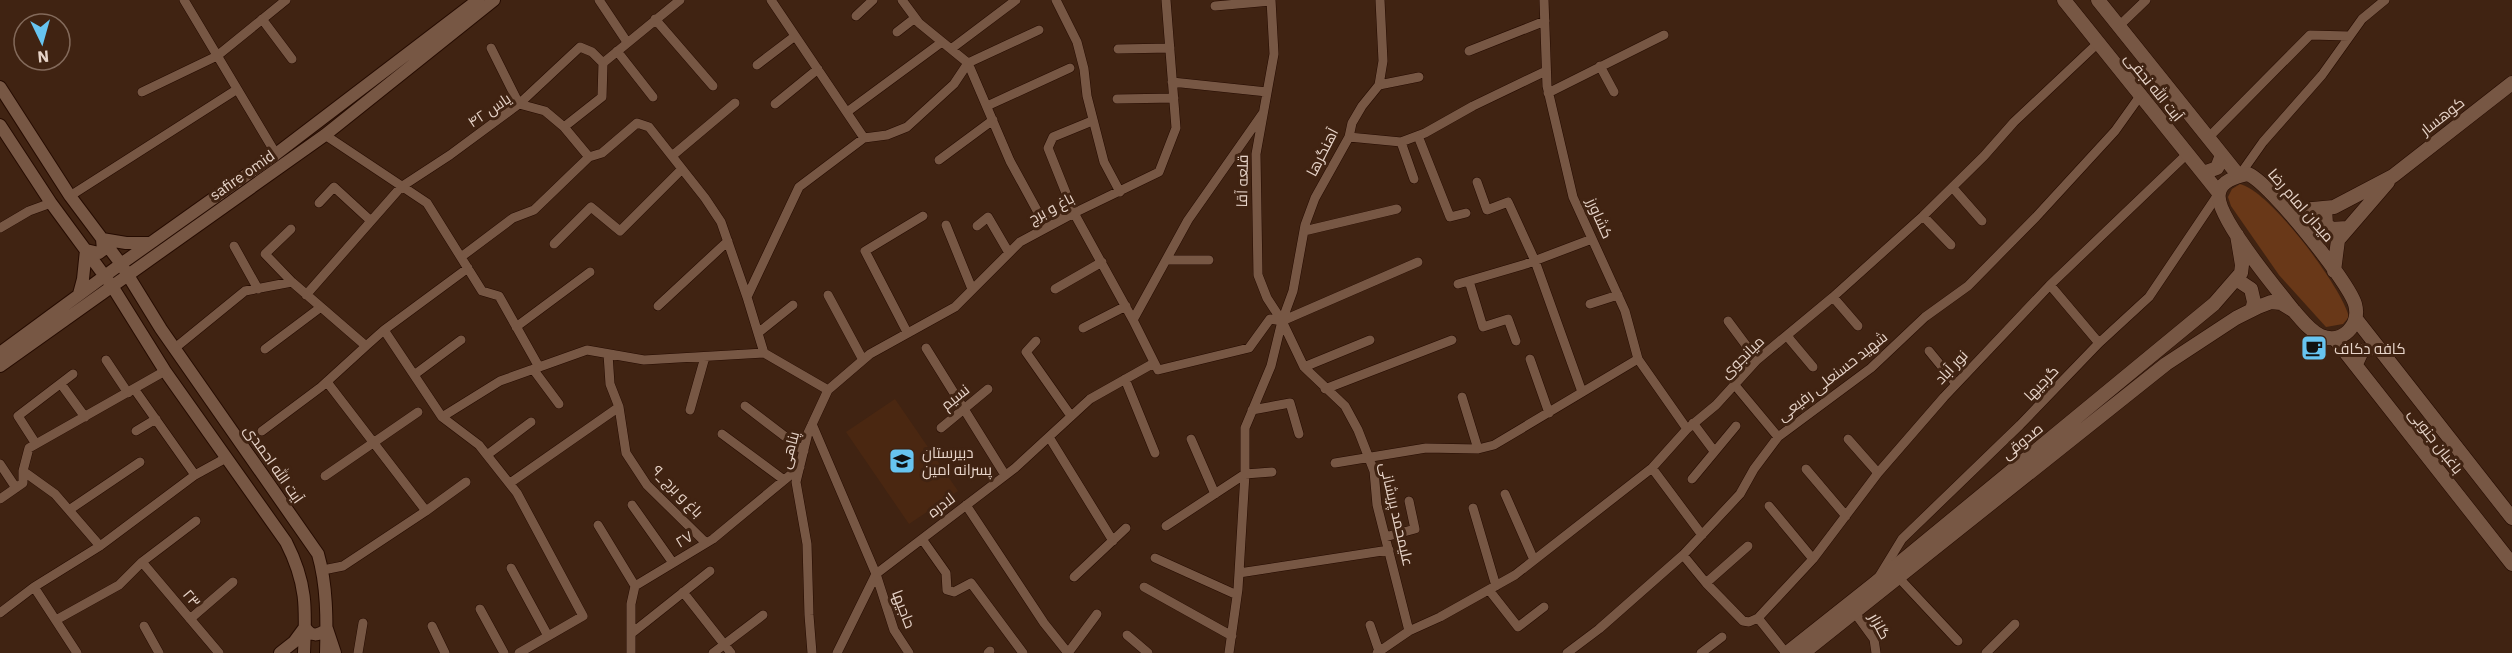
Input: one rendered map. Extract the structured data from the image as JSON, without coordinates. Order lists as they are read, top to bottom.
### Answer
{
  "streets": {
    "main road": [
      "آیت الله نجفی",
      "کوهسار",
      "میدان امام رضا",
      "صدوقی",
      "باغبان جنوبی"
    ],
    "street": [
      "یاس ۴۲",
      "آهنگرها",
      "safire omid",
      "قلعه آقا",
      "باغ و برج",
      "کشاورز",
      "میانجوی",
      "نور آباد",
      "شهید حسنعلی رفیعی",
      "گرجیها",
      "نسیم",
      "پناهی",
      "آیت الله احمدی",
      "۹_باغ و برج",
      "لادره",
      "علیمحمد پریشانی",
      "۲۷",
      "۲۳",
      "حاجیها",
      "گلزار"
    ]
  },
  "crossings": [
    ["آیت الله نجفی", "میدان امام رضا"],
    ["آیت الله نجفی", "میانجوی"],
    ["آیت الله نجفی", "نور آباد"],
    ["آیت الله نجفی", "شهید حسنعلی رفیعی"],
    ["آیت الله نجفی", "گرجیها"],
    ["آهنگرها", "قلعه آقا"],
    ["آهنگرها", "علیمحمد پریشانی"],
    ["safire omid", "آیت الله احمدی"],
    ["قلعه آقا", "علیمحمد پریشانی"],
    ["میدان امام رضا", "باغبان جنوبی"],
    ["باغ و برج", "پناهی"],
    ["کشاورز", "میانجوی"],
    ["میانجوی", "علیمحمد پریشانی"],
    ["گرجیها", "صدوقی"],
    ["صدوقی", "گلزار"],
    ["پناهی", "۲۷"],
    ["۹_باغ و برج", "۲۷"],
    ["لادره", "حاجیها"]
  ],
  "places": {
    "cafe": ["کافه دکاف"],
    "school or university": ["دبیرستان پسرانه امین"]
  },
  "north": "bottom"
}
